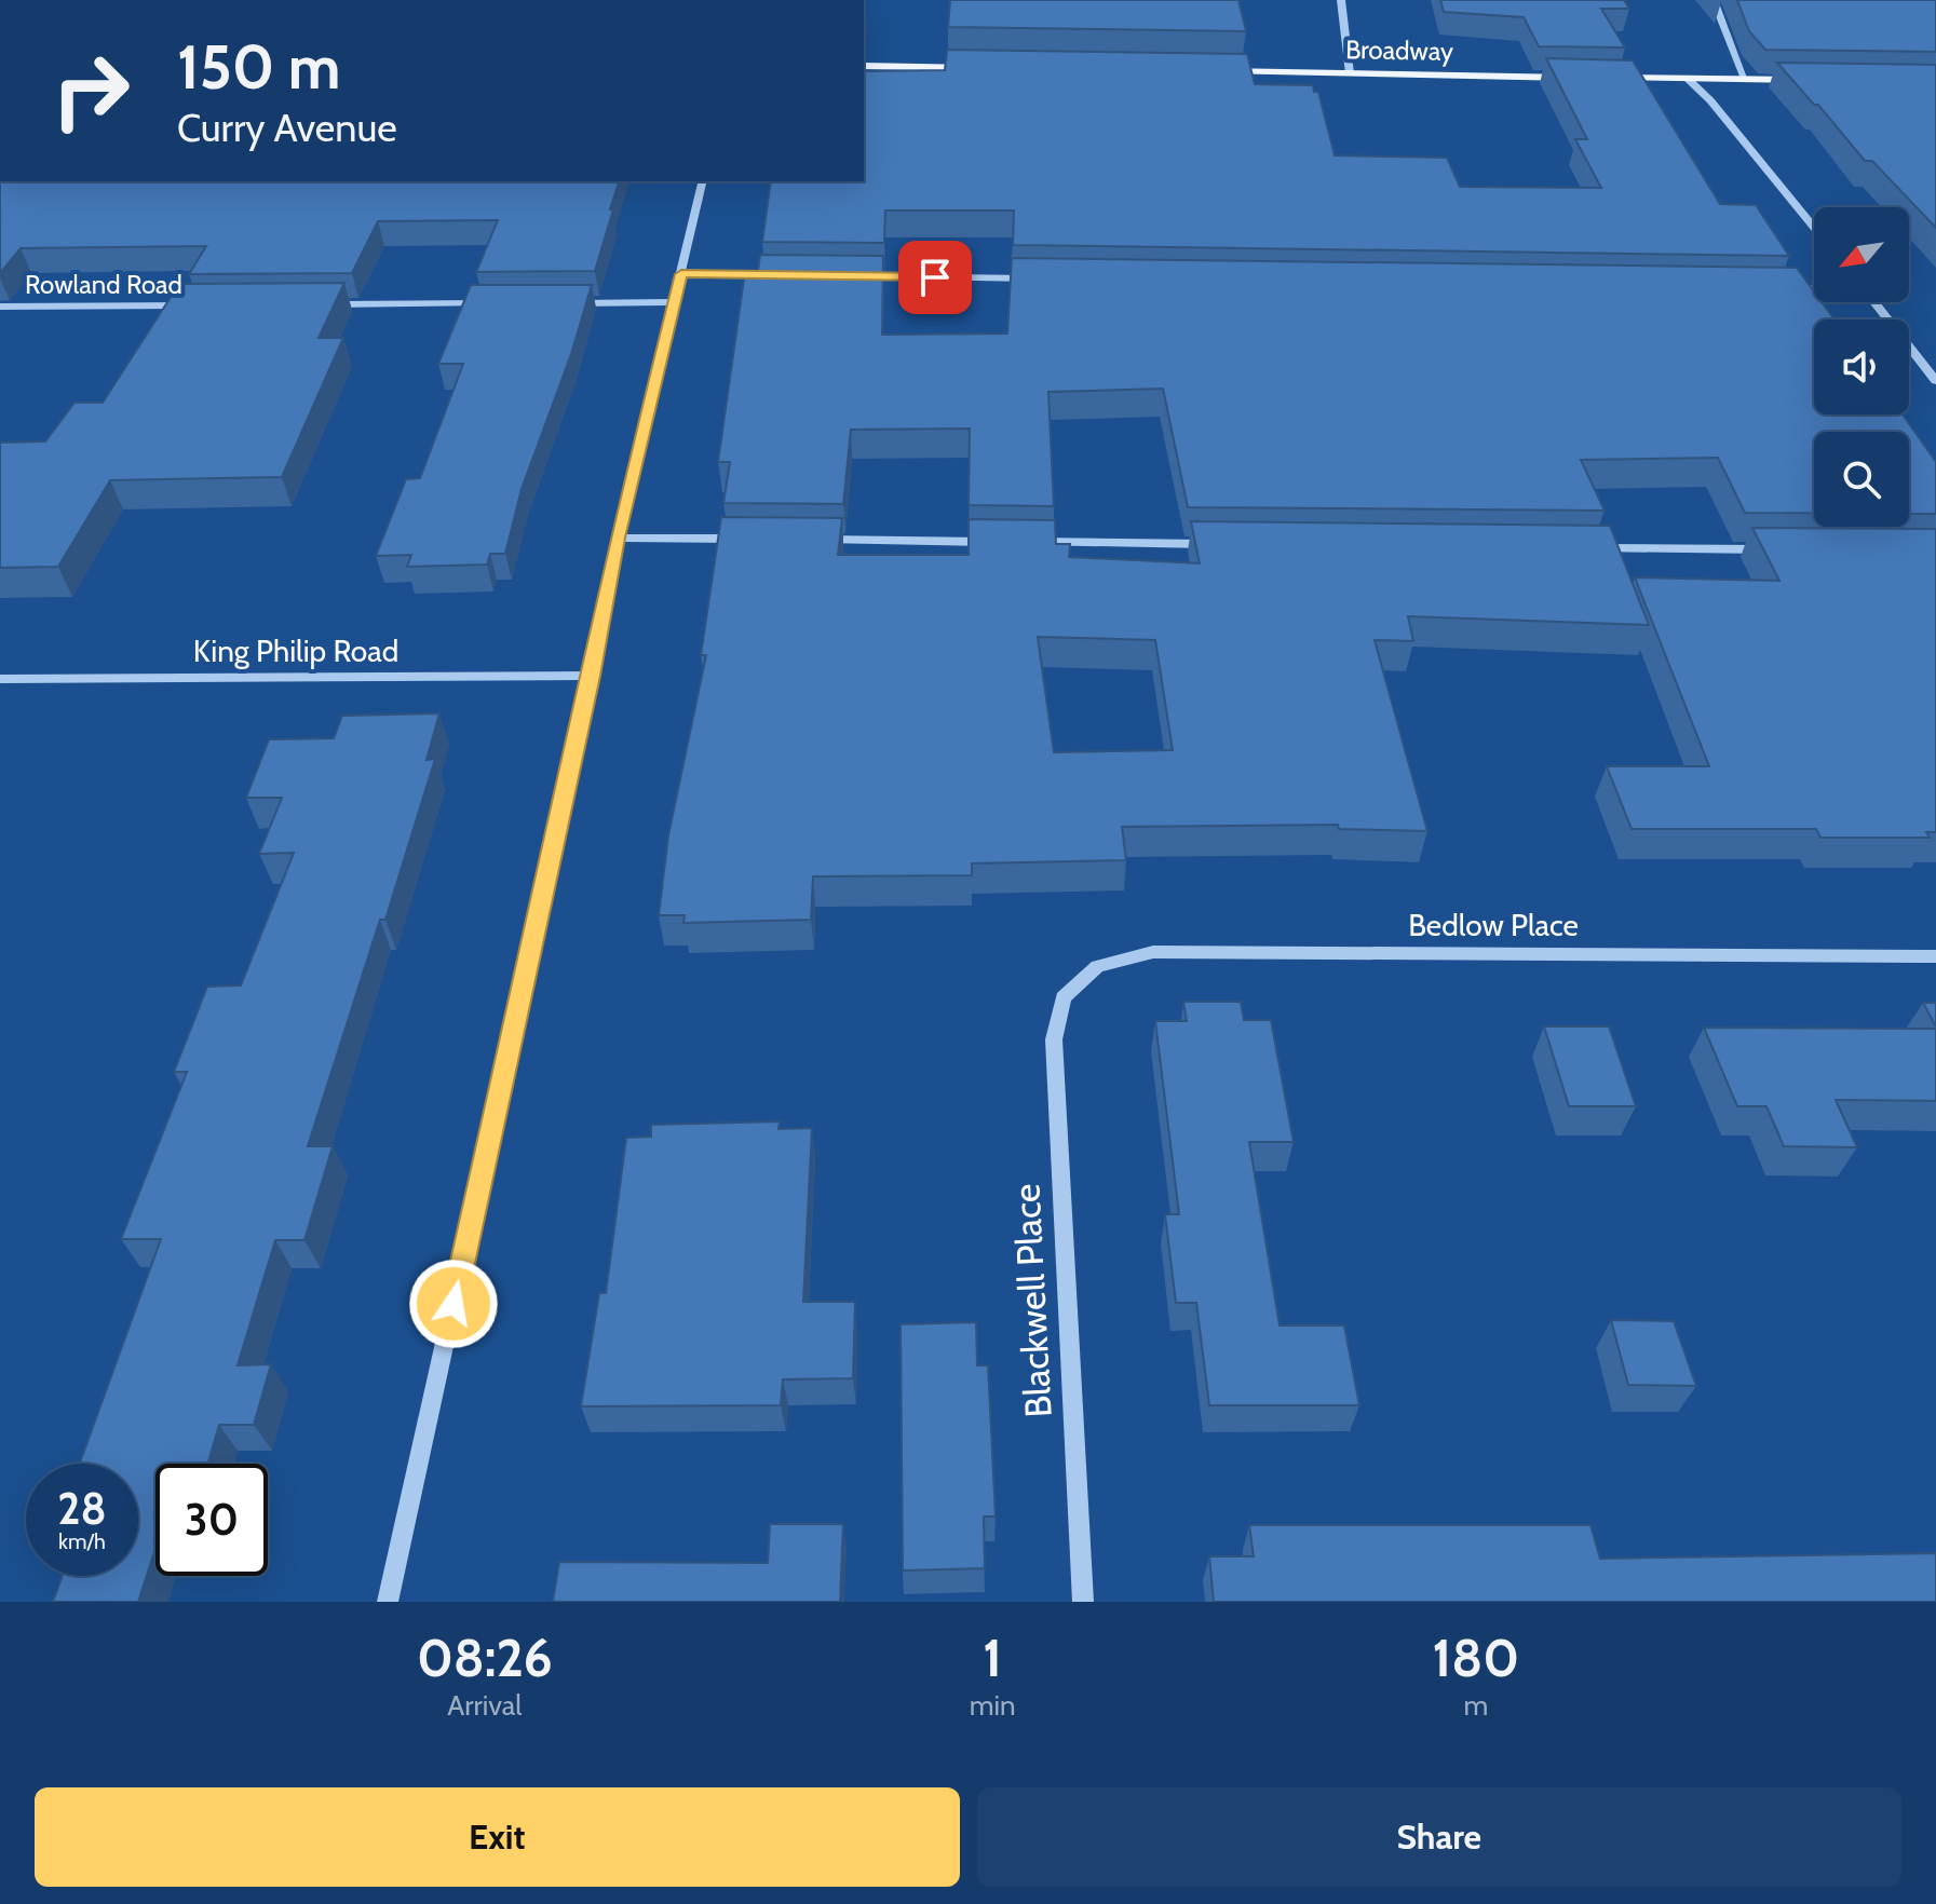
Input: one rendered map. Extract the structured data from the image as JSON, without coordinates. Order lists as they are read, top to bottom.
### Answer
{
  "streets": {
    "main road": ["Broadway"],
    "street": [
      "Rowland Road",
      "King Philip Road",
      "Bedlow Place",
      "Blackwell Place"
    ]
  },
  "crossings": [
    ["Bedlow Place", "Blackwell Place"]
  ],
  "north": "bottom left",
  "page": {
    "turn": ["150 m", "Curry Avenue"],
    "speed": "28 km/h",
    "limit": "30",
    "eta": [
      "08:26",
      "Arrival",
      "1",
      "min",
      "180",
      "m"
    ],
    "buttons": ["Exit", "Share"]
  }
}
